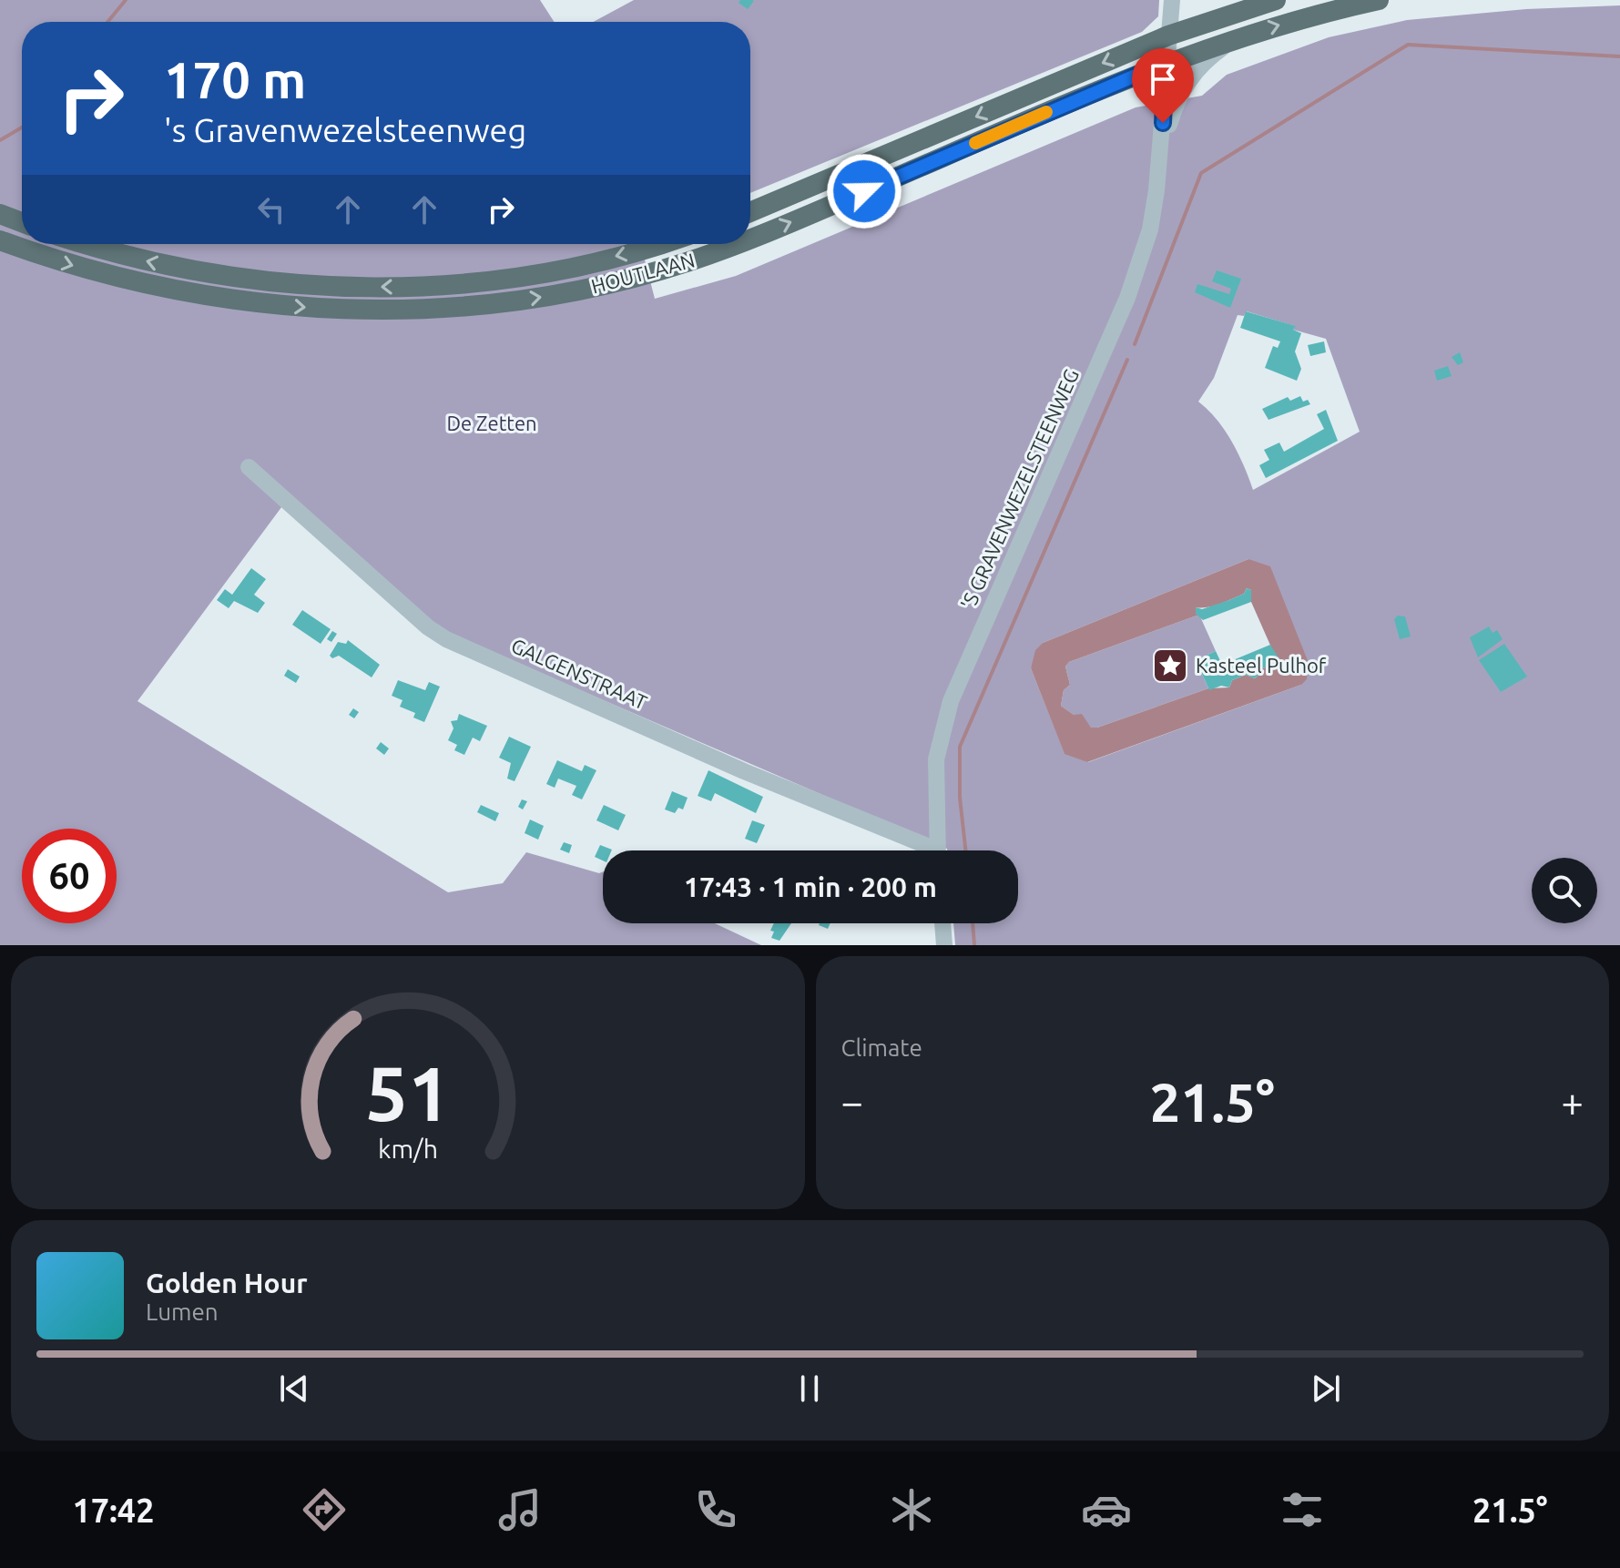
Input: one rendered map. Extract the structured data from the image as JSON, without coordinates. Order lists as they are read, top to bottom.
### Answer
{
  "streets": {
    "main road": ["HOUTLAAN"],
    "street": ["'S GRAVENWEZELSTEENWEG", "GALGENSTRAAT"]
  },
  "crossings": [
    ["HOUTLAAN", "'S GRAVENWEZELSTEENWEG"]
  ],
  "parks": ["De Zetten"],
  "places": {
    "place": ["Kasteel Pulhof"]
  },
  "page": {
    "turn": ["170 m", "'s Gravenwezelsteenweg"],
    "limit": "60",
    "trip": "17:43 · 1 min · 200 m",
    "tile": "Climate",
    "heat": ["−", "21.5°", "+"],
    "song": ["Golden Hour", "Lumen"],
    "tabs": ["17:42", "21.5°"],
    "gauge": ["51", "km/h"]
  }
}
